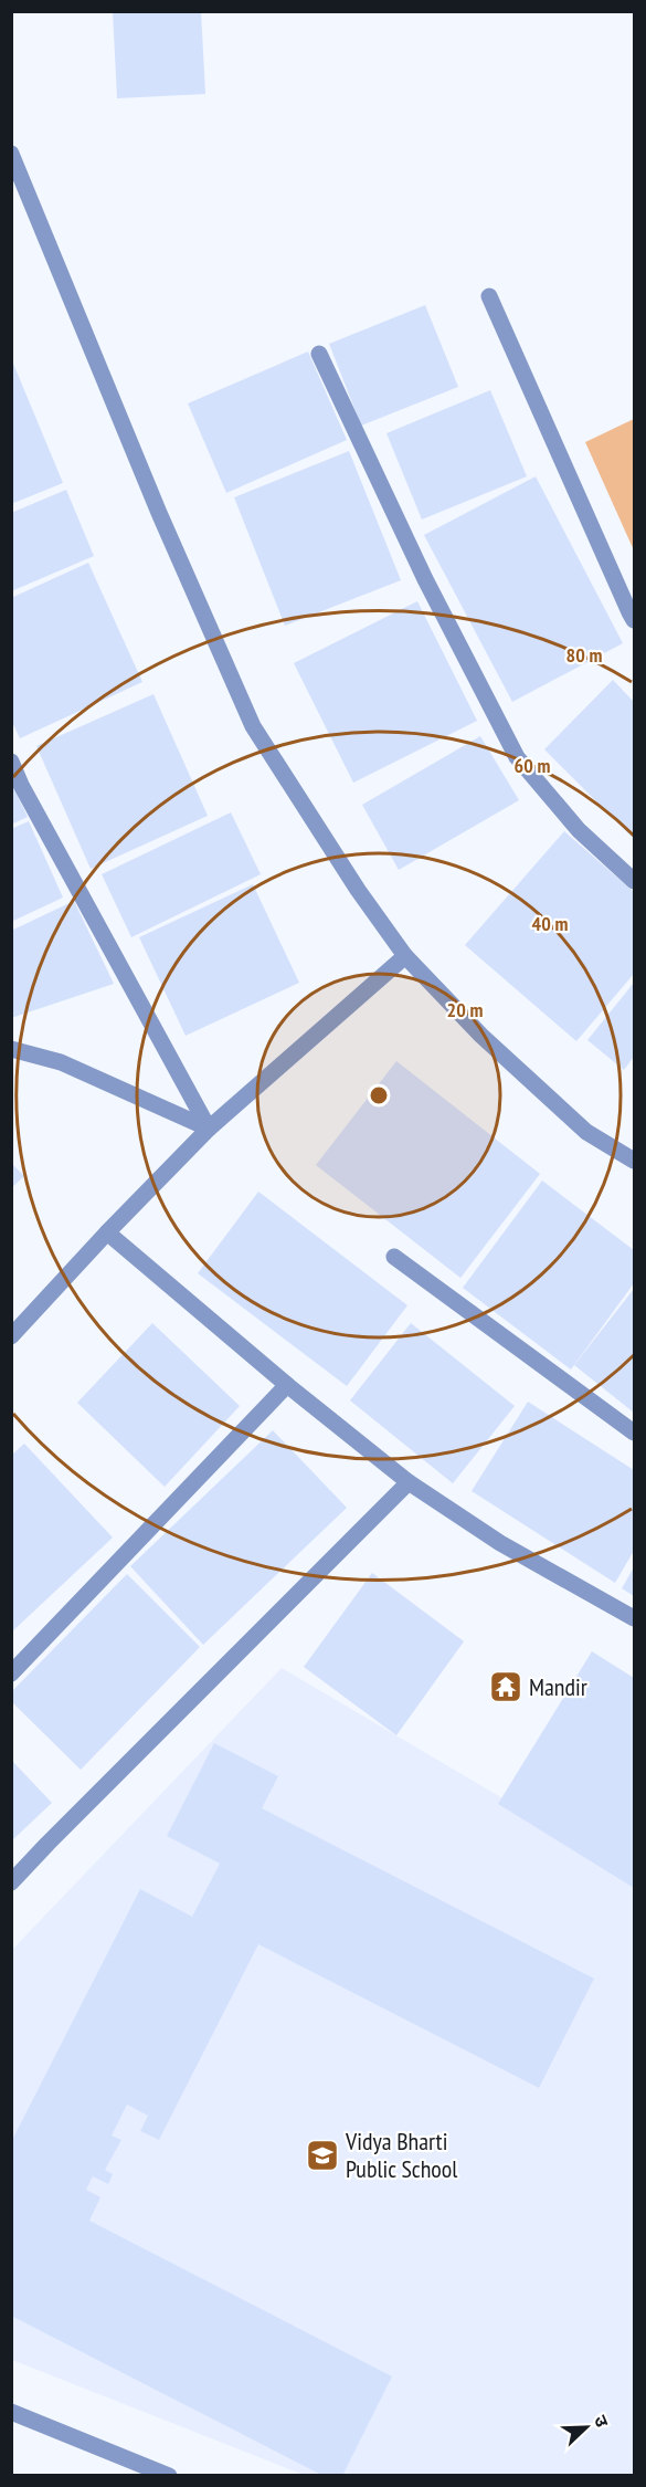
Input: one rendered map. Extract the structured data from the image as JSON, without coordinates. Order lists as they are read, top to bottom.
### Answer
{
  "places": {
    "temple": ["Mandir"],
    "school or university": ["Vidya Bharti Public School"]
  },
  "north": "top right",
  "rings": [
    "80 m",
    "60 m",
    "40 m",
    "20 m"
  ]
}
